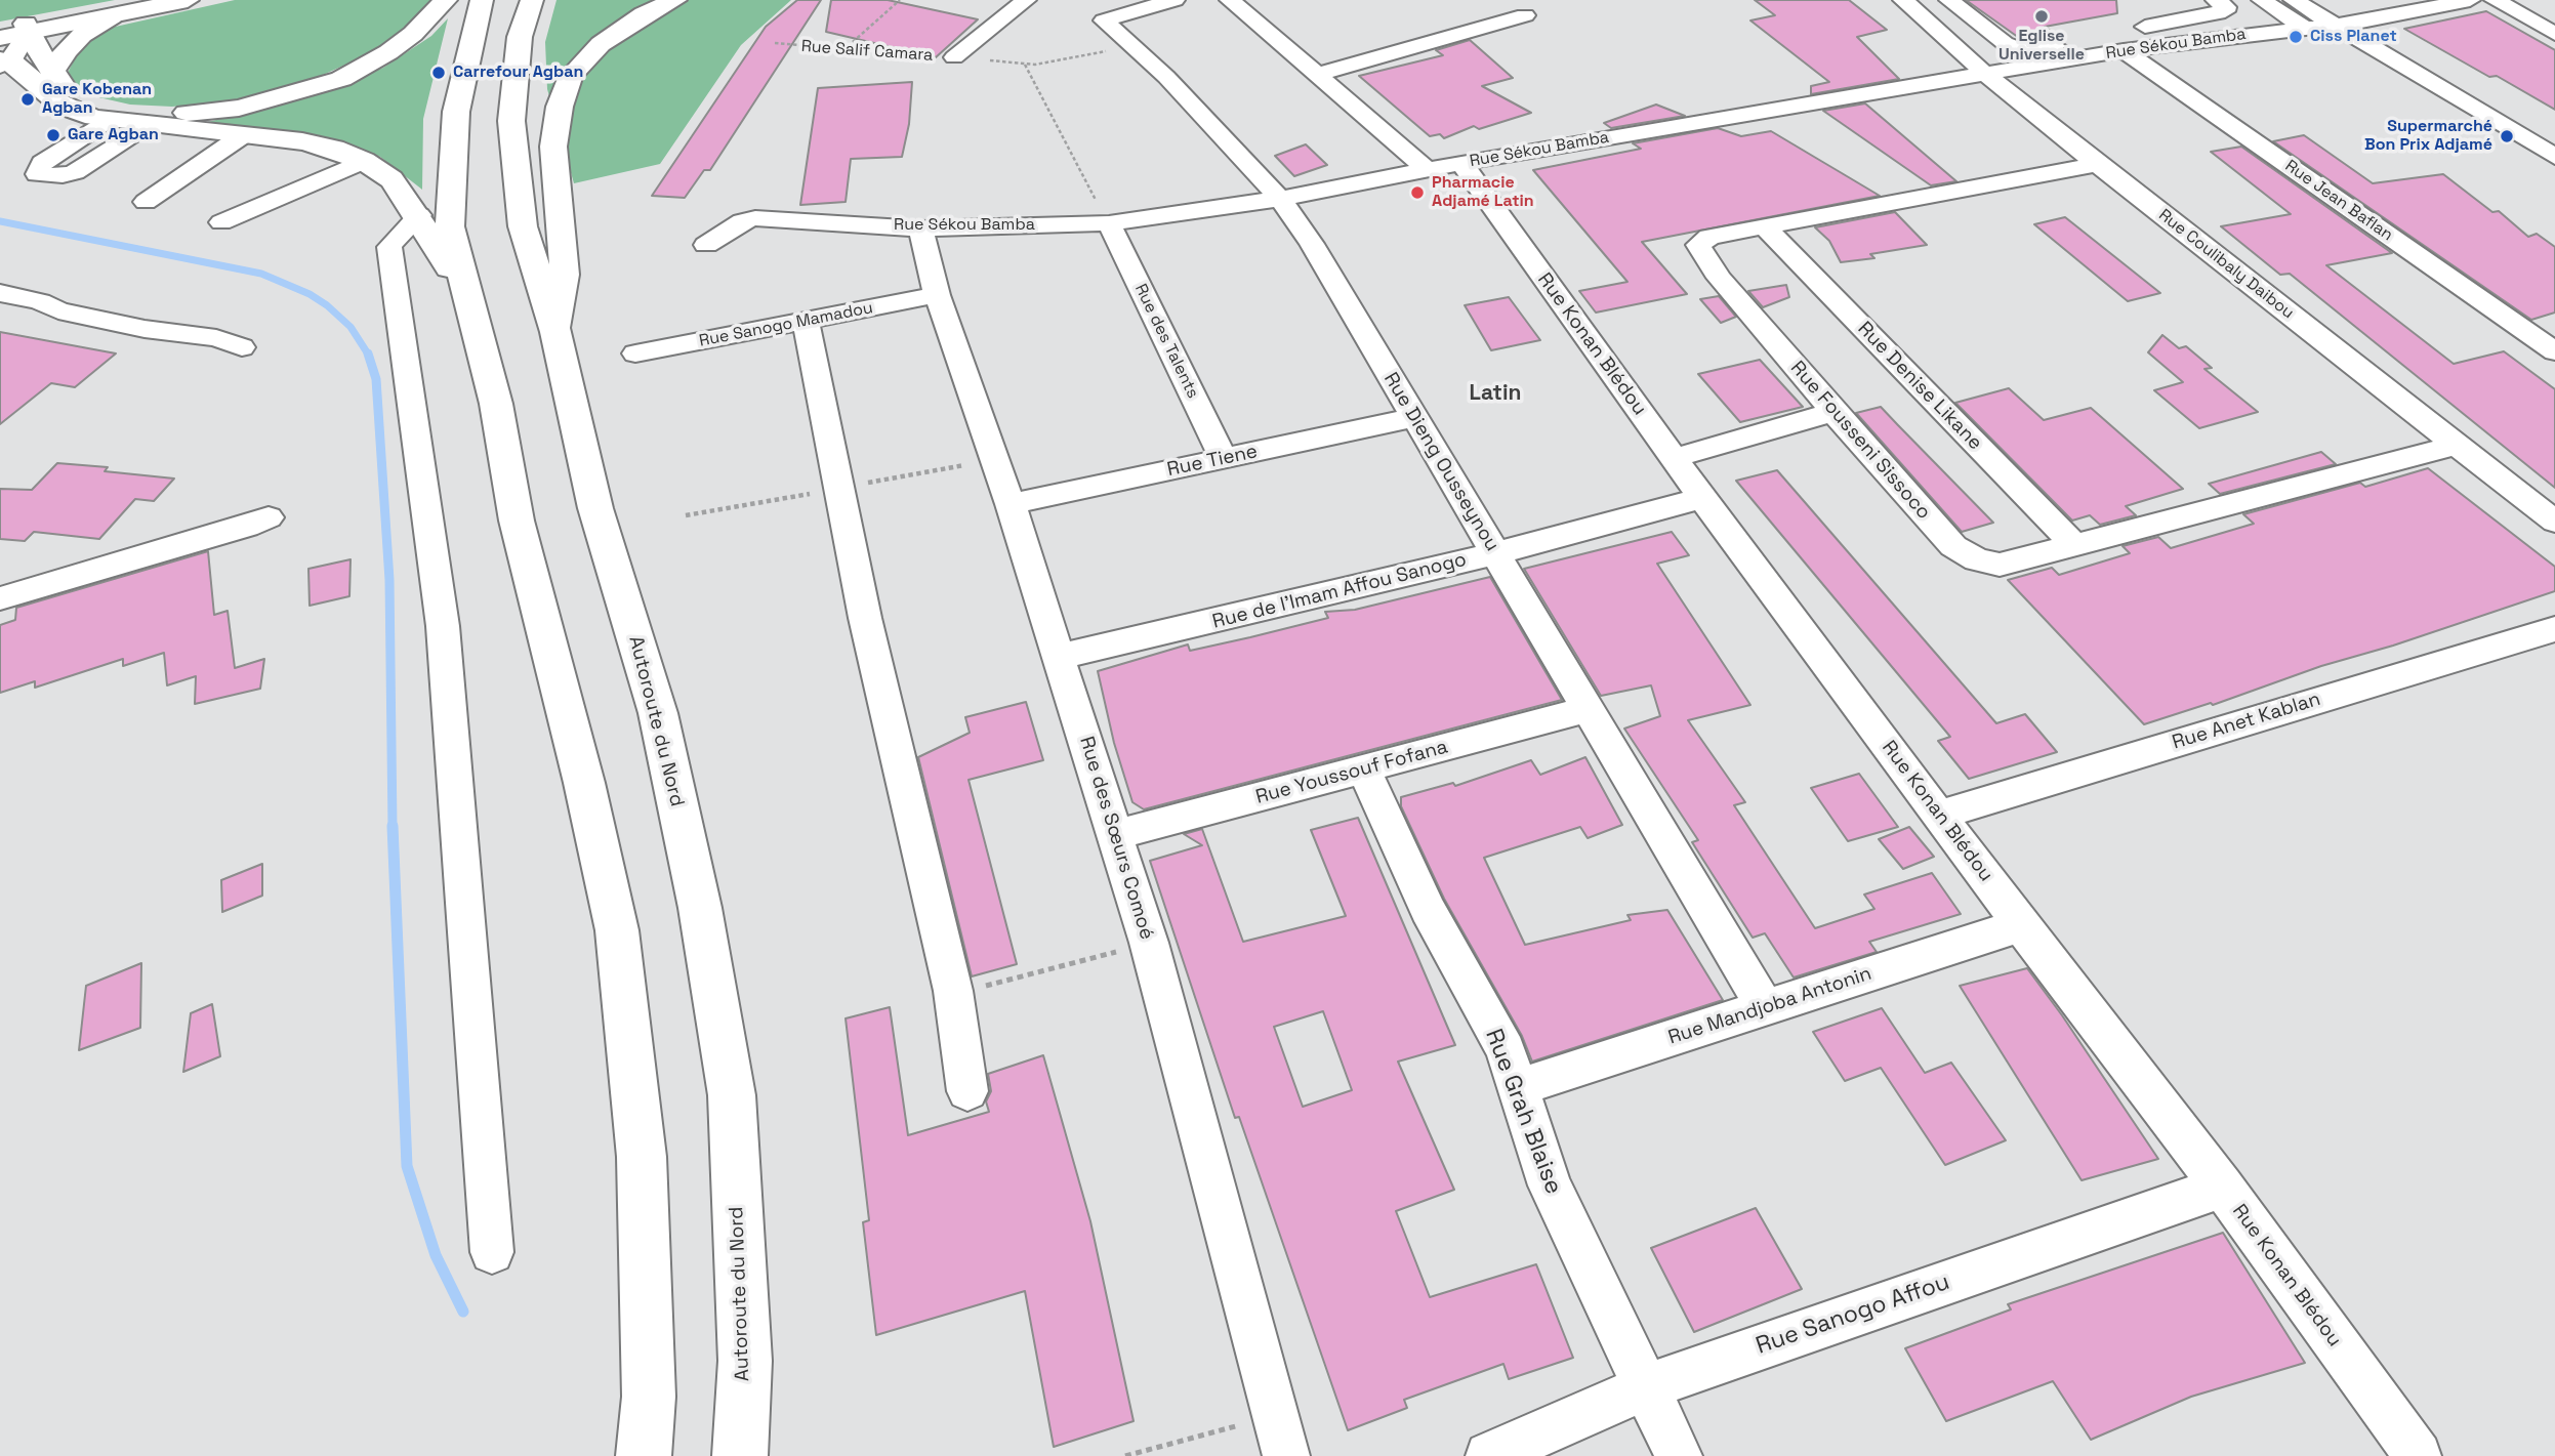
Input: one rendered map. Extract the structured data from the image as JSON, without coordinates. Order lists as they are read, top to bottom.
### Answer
{
  "streets": {
    "main road": ["Autoroute du Nord"],
    "street": [
      "Rue Sékou Bamba",
      "Rue Salif Camara",
      "Rue Jean Baflan",
      "Rue Coulibaly Daibou",
      "Rue Sanogo Mamadou",
      "Rue des Talents",
      "Rue Konan Blédou",
      "Rue Denise Likane",
      "Rue Fousseni Sissoco",
      "Rue Tiene",
      "Rue Dieng Ousseynou",
      "Rue de l'Imam Affou Sanogo",
      "Rue Anet Kablan",
      "Rue Youssouf Fofana",
      "Rue des Sœurs Comoé",
      "Rue Mandjoba Antonin",
      "Rue Grah Blaise",
      "Rue Sanogo Affou"
    ]
  },
  "crossings": [
    ["Rue Sékou Bamba", "Rue Jean Baflan"],
    ["Rue Sékou Bamba", "Rue Coulibaly Daibou"],
    ["Rue Sékou Bamba", "Rue des Talents"],
    ["Rue Sékou Bamba", "Rue Konan Blédou"],
    ["Rue Sékou Bamba", "Rue Dieng Ousseynou"],
    ["Rue Sékou Bamba", "Rue des Sœurs Comoé"],
    ["Rue Coulibaly Daibou", "Rue Fousseni Sissoco"],
    ["Rue Sanogo Mamadou", "Rue des Sœurs Comoé"],
    ["Rue des Talents", "Rue Tiene"],
    ["Rue Konan Blédou", "Rue de l'Imam Affou Sanogo"],
    ["Rue Konan Blédou", "Rue Anet Kablan"],
    ["Rue Konan Blédou", "Rue Mandjoba Antonin"],
    ["Rue Konan Blédou", "Rue Sanogo Affou"],
    ["Rue Denise Likane", "Rue Fousseni Sissoco"],
    ["Rue Tiene", "Rue Dieng Ousseynou"],
    ["Rue Tiene", "Rue des Sœurs Comoé"],
    ["Rue Dieng Ousseynou", "Rue de l'Imam Affou Sanogo"],
    ["Rue Dieng Ousseynou", "Rue Youssouf Fofana"],
    ["Rue Dieng Ousseynou", "Rue Mandjoba Antonin"],
    ["Rue de l'Imam Affou Sanogo", "Rue des Sœurs Comoé"],
    ["Rue Youssouf Fofana", "Rue des Sœurs Comoé"],
    ["Rue Youssouf Fofana", "Rue Grah Blaise"],
    ["Rue Mandjoba Antonin", "Rue Grah Blaise"],
    ["Rue Grah Blaise", "Rue Sanogo Affou"]
  ],
  "districts": ["Latin"],
  "places": [
    "Eglise Universelle",
    "Ciss Planet",
    "Carrefour Agban",
    "Gare Kobenan Agban",
    "Gare Agban",
    "Supermarché Bon Prix Adjamé",
    "Pharmacie Adjamé Latin"
  ]
}
